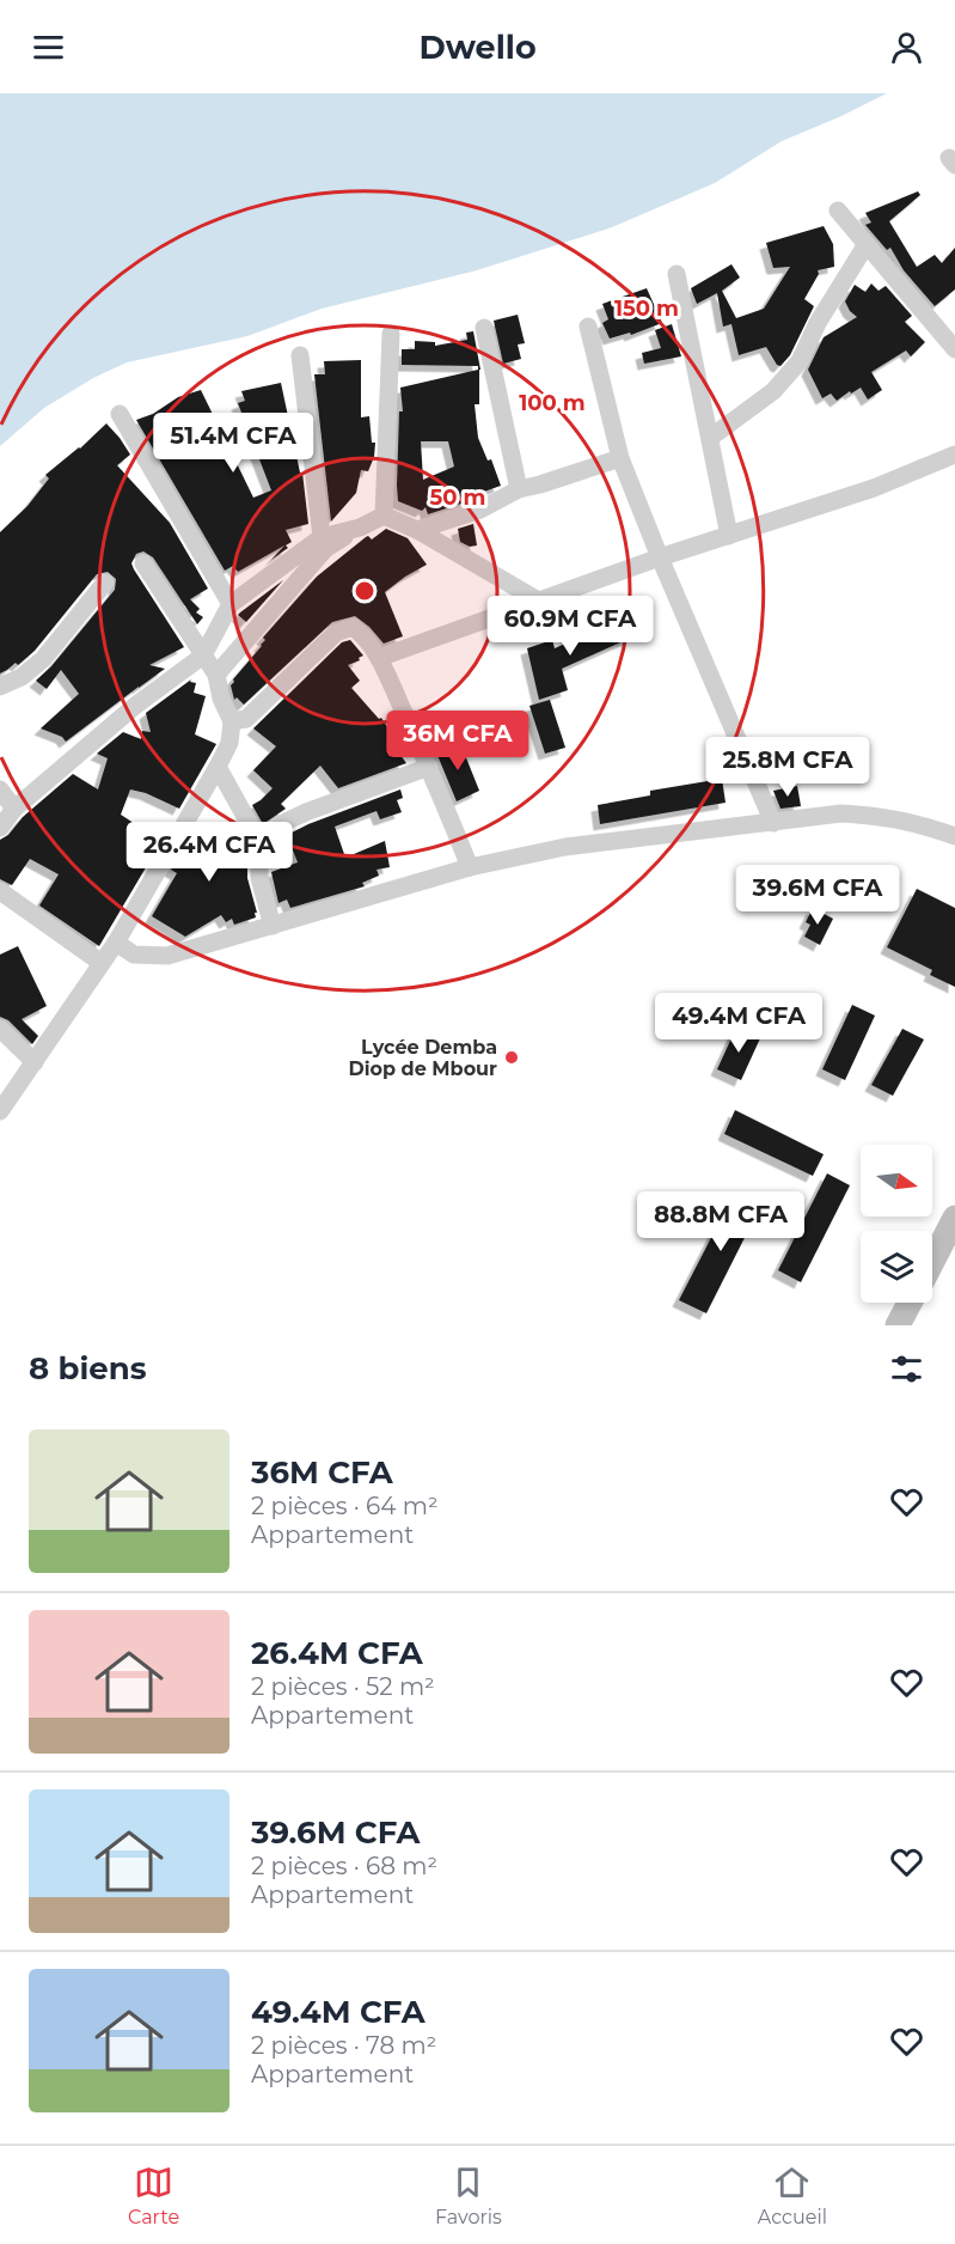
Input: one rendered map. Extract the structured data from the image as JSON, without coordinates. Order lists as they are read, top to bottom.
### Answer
{
  "places": ["Lycée Demba Diop de Mbour"],
  "north": "right",
  "page": {
    "header": "Dwello",
    "price": [
      "51.4M CFA",
      "60.9M CFA",
      "36M CFA",
      "25.8M CFA",
      "26.4M CFA",
      "39.6M CFA",
      "49.4M CFA",
      "88.8M CFA"
    ],
    "heading": "8 biens",
    "list": [
      {
        "name": "36M CFA",
        "note": "2 pièces · 64 m² · Appartement"
      },
      {
        "name": "26.4M CFA",
        "note": "2 pièces · 52 m² · Appartement"
      },
      {
        "name": "39.6M CFA",
        "note": "2 pièces · 68 m² · Appartement"
      },
      {
        "name": "49.4M CFA",
        "note": "2 pièces · 78 m² · Appartement"
      }
    ],
    "tabs": ["Carte", "Favoris", "Accueil"]
  },
  "rings": ["150 m", "100 m", "50 m"]
}
